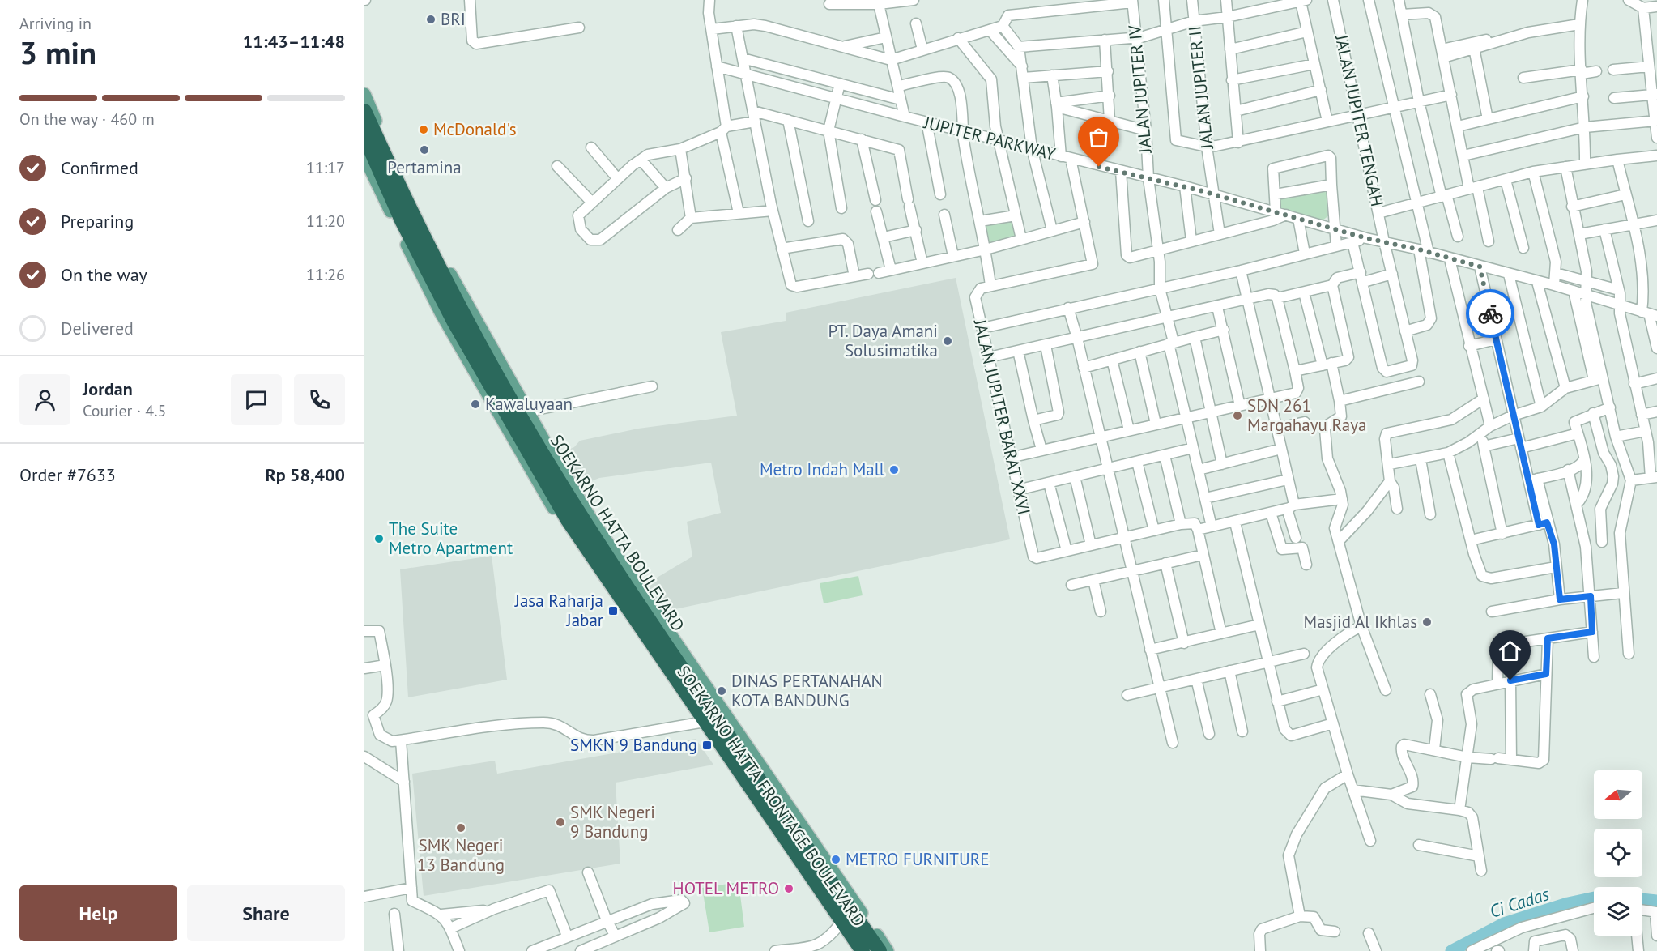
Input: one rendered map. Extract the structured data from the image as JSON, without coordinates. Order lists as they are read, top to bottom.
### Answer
{
  "streets": {
    "highway": ["SOEKARNO HATTA BOULEVARD"],
    "main road": ["SOEKARNO HATTA FRONTAGE BOULEVARD"],
    "street": [
      "JALAN JUPITER II",
      "JALAN JUPITER IV",
      "JALAN JUPITER TENGAH",
      "JUPITER PARKWAY",
      "JALAN JUPITER BARAT XXVI"
    ]
  },
  "crossings": [
    ["JALAN JUPITER II", "JUPITER PARKWAY"],
    ["JALAN JUPITER IV", "JUPITER PARKWAY"],
    ["JALAN JUPITER TENGAH", "JUPITER PARKWAY"],
    ["SOEKARNO HATTA BOULEVARD", "SOEKARNO HATTA FRONTAGE BOULEVARD"]
  ],
  "water": ["Ci Cadas"],
  "places": {
    "other": [
      "BRI",
      "McDonald's",
      "Pertamina",
      "PT. Daya Amani Solusimatika",
      "Kawaluyaan",
      "SDN 261 Margahayu Raya",
      "Metro Indah Mall",
      "The Suite Metro Apartment",
      "Masjid Al Ikhlas",
      "DINAS PERTANAHAN KOTA BANDUNG",
      "SMK Negeri 9 Bandung",
      "SMK Negeri 13 Bandung",
      "METRO FURNITURE",
      "HOTEL METRO"
    ],
    "transit": ["Jasa Raharja Jabar", "SMKN 9 Bandung"]
  },
  "north": "left",
  "page": {
    "heading": ["3 min", "Arriving in", "11:43–11:48"],
    "panel": [
      "Jordan",
      "Courier · 4.5",
      "Order #7633",
      "Rp 58,400"
    ],
    "bar": "On the way · 460 m",
    "list": [
      ["Confirmed", "11:17"],
      ["Preparing", "11:20"],
      ["On the way", "11:26"],
      "Delivered"
    ],
    "buttons": ["Help", "Share"]
  }
}
